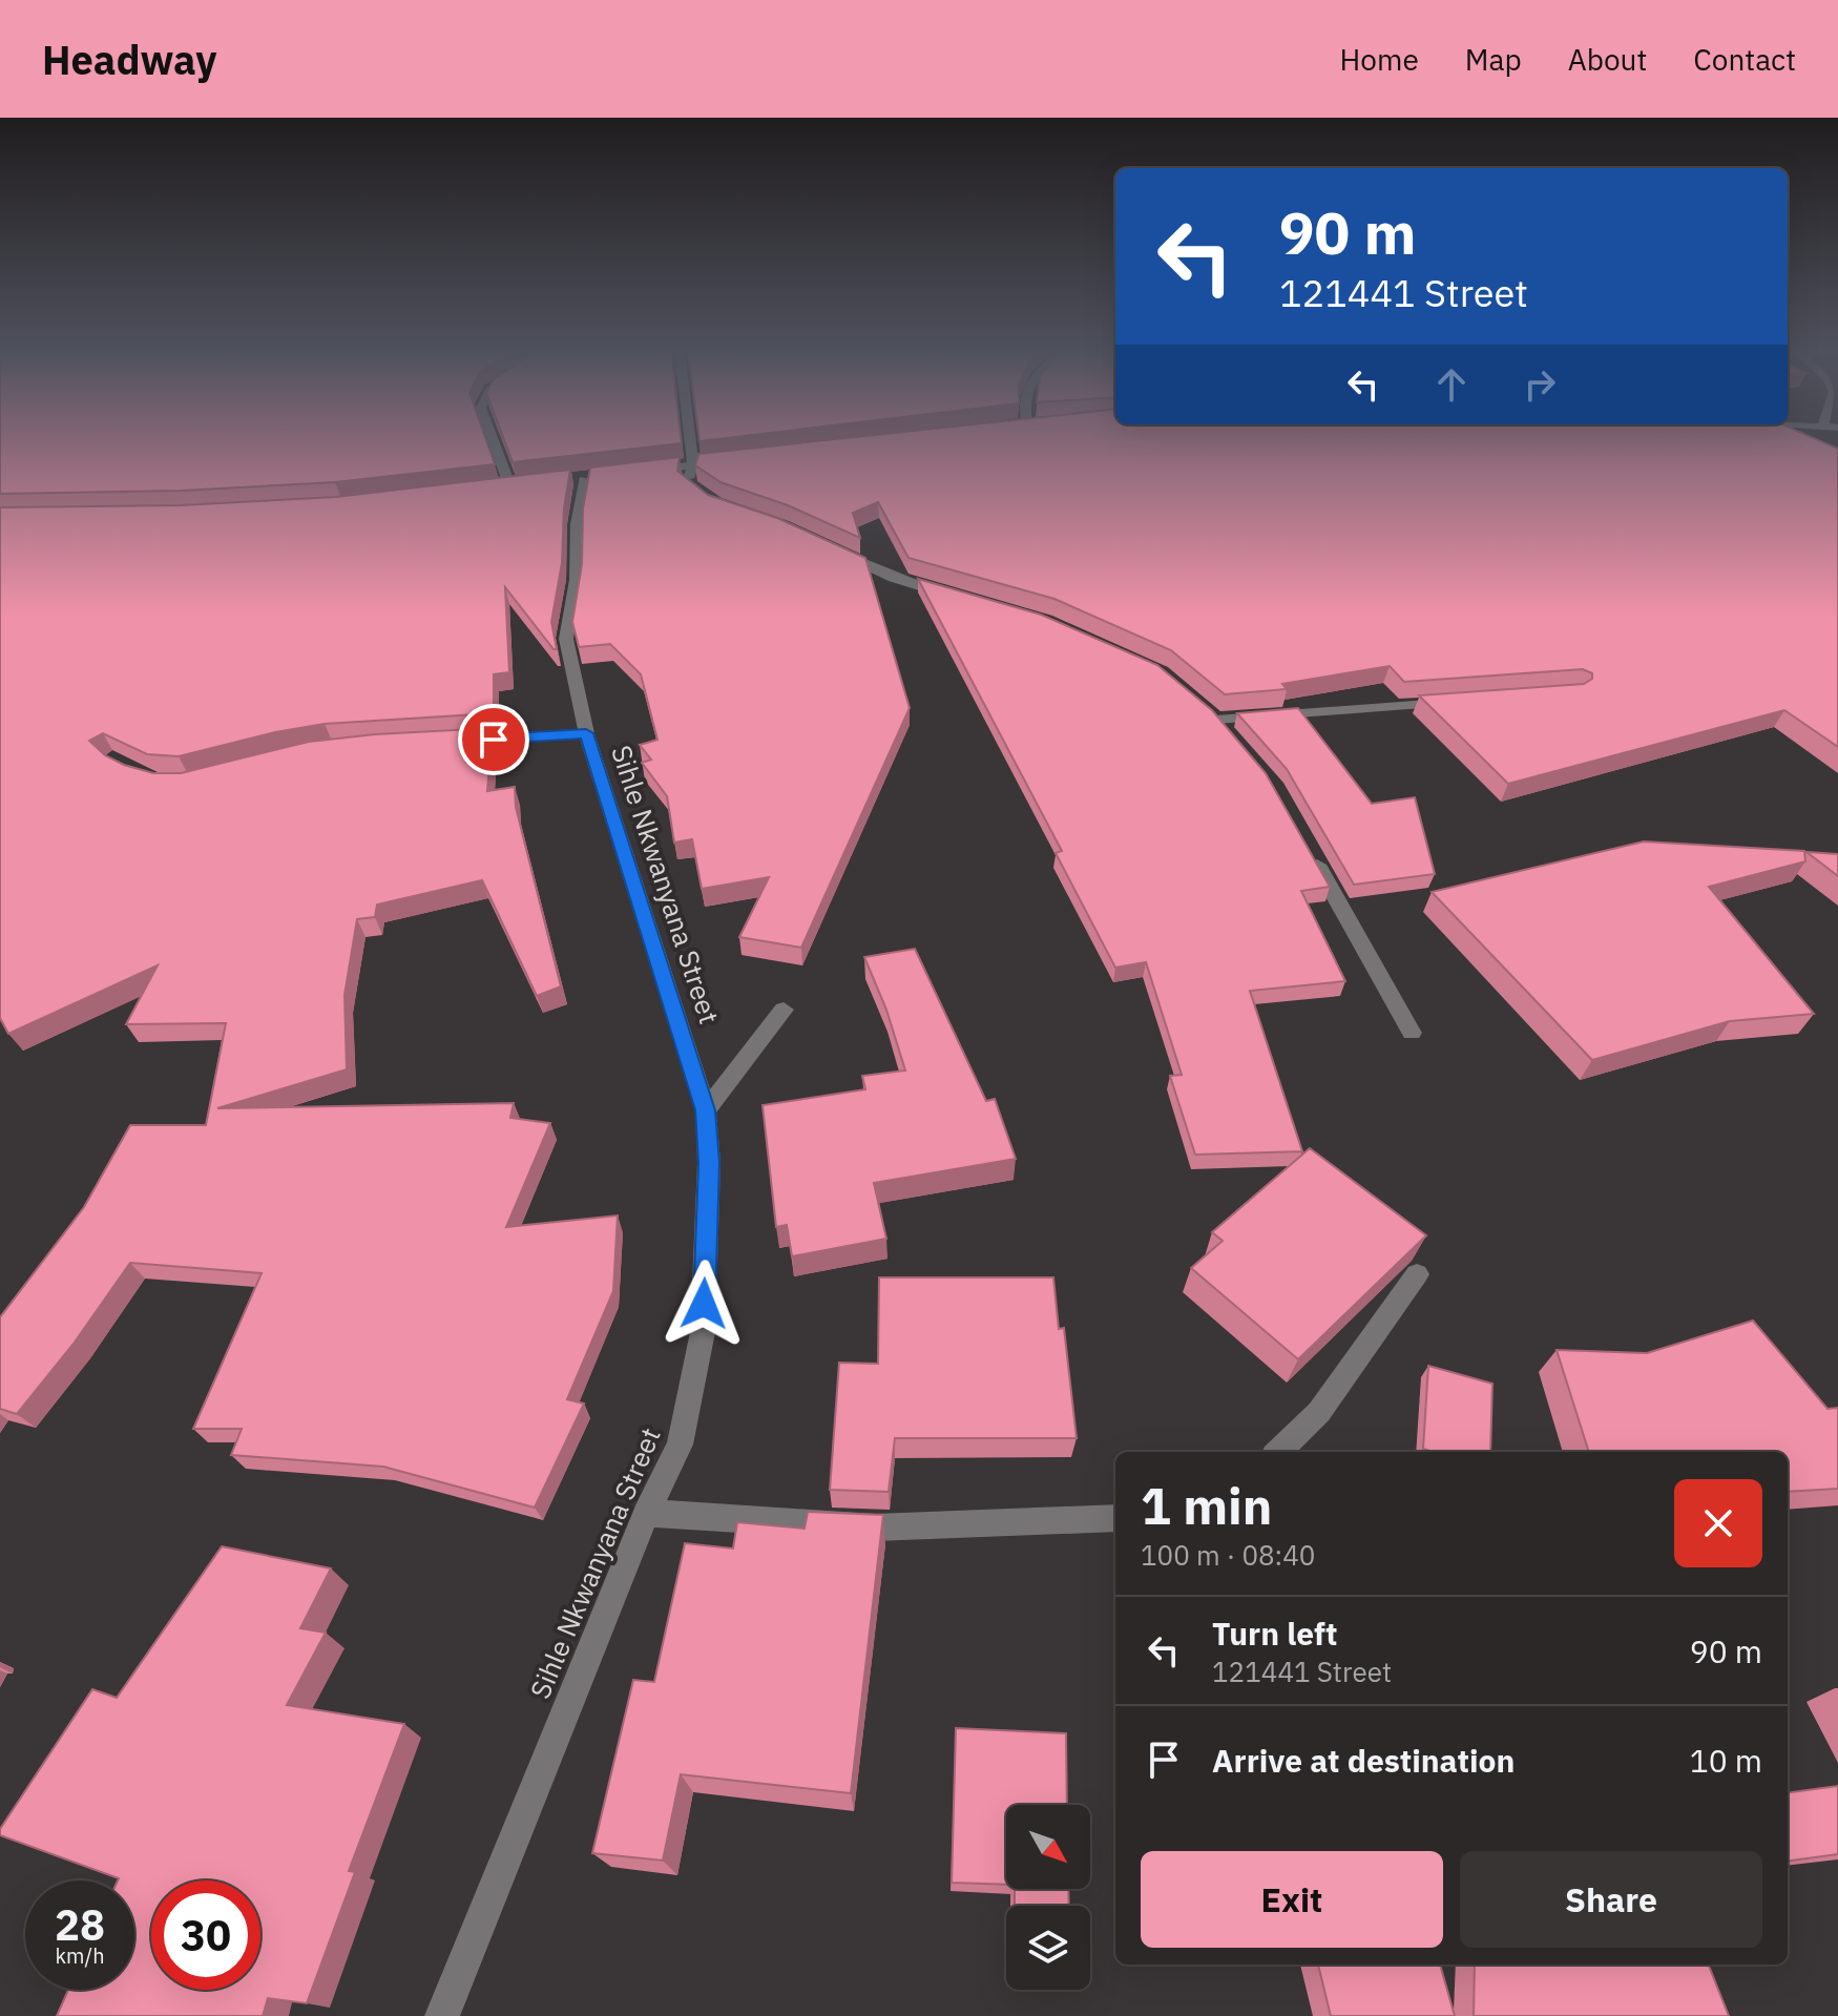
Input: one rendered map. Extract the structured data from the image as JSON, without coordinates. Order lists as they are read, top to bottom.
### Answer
{
  "streets": {
    "street": ["Sihle Nkwanyana Street"]
  },
  "north": "bottom right",
  "page": {
    "header": "Headway",
    "nav": [
      "Home",
      "Map",
      "About",
      "Contact"
    ],
    "turn": ["90 m", "121441 Street"],
    "heading": ["1 min", "100 m · 08:40"],
    "list": [
      {
        "name": "Turn left",
        "note": "121441 Street",
        "value": "90 m"
      },
      {
        "name": "Arrive at destination",
        "value": "10 m"
      }
    ],
    "buttons": ["Exit", "Share"],
    "speed": "28 km/h",
    "limit": "30"
  }
}
